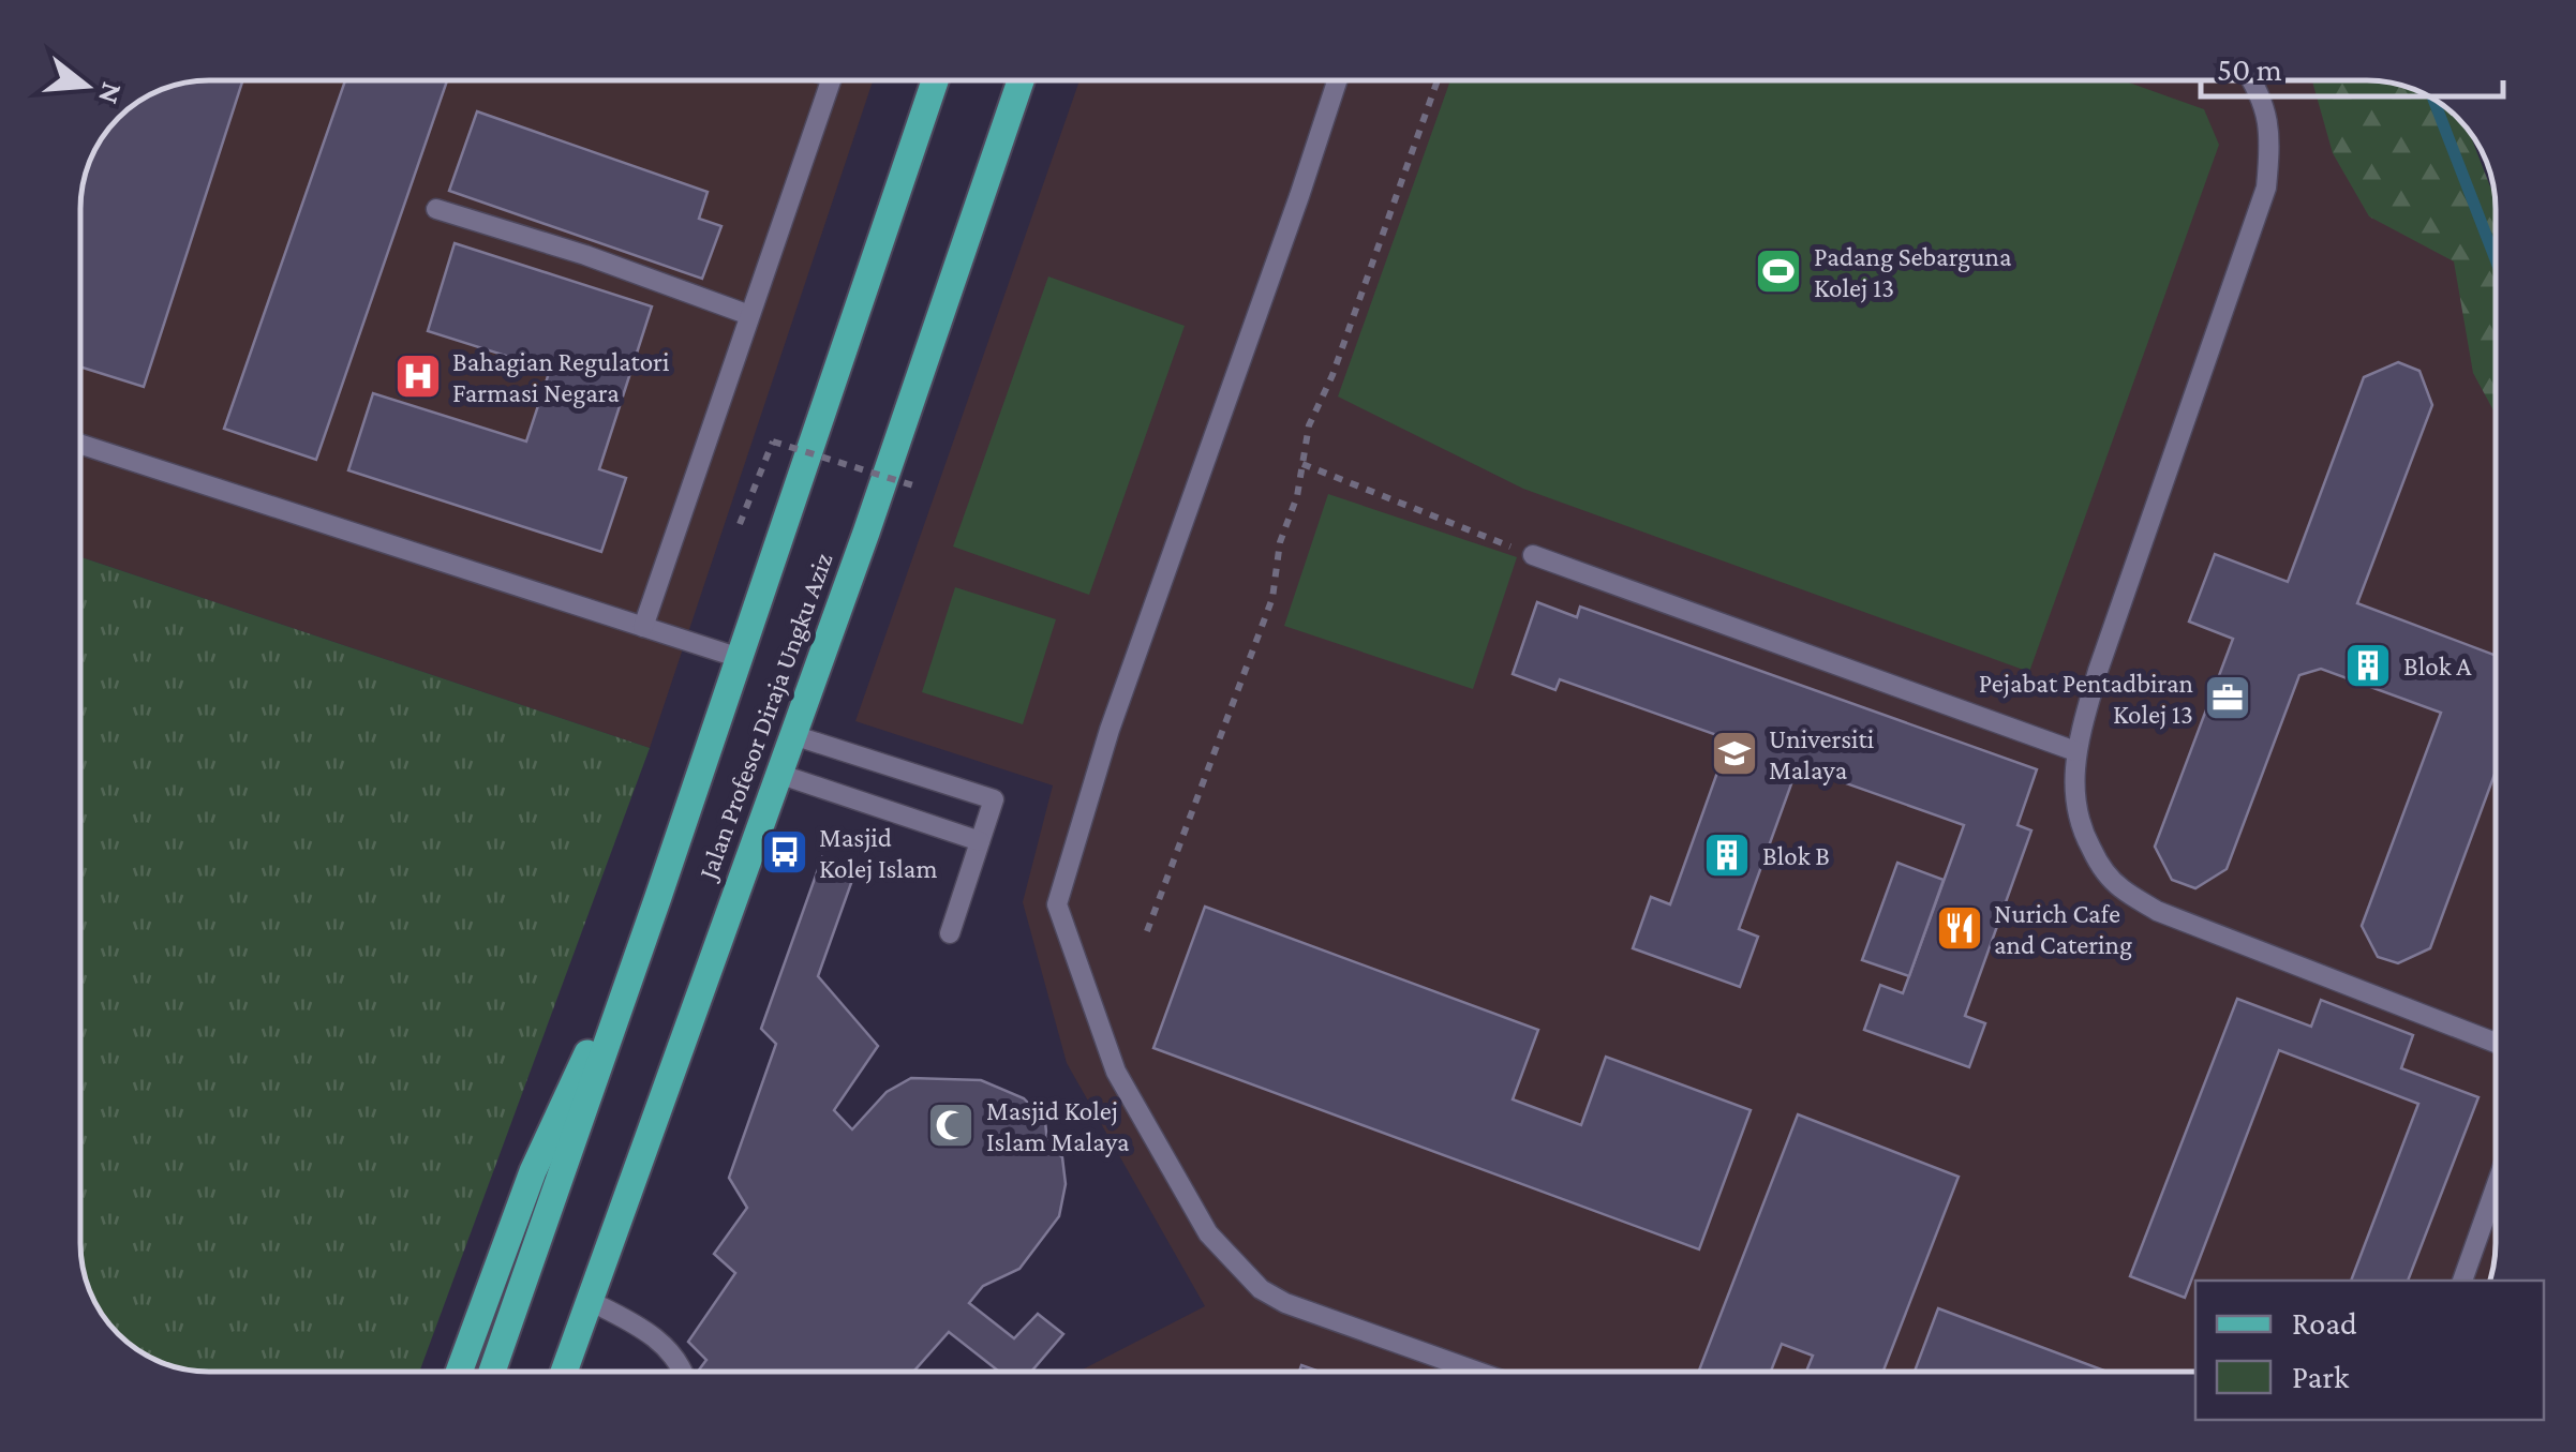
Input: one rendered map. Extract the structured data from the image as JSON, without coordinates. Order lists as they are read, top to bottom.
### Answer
{
  "streets": {
    "main road": ["Jalan Profesor Diraja Ungku Aziz"]
  },
  "places": {
    "sports": ["Padang Sebarguna Kolej 13"],
    "hospital": ["Bahagian Regulatori Farmasi Negara"],
    "building": ["Blok A", "Blok B"],
    "office": ["Pejabat Pentadbiran Kolej 13"],
    "school or university": ["Universiti Malaya"],
    "bus stop": ["Masjid Kolej Islam"],
    "restaurant": ["Nurich Cafe and Catering"],
    "mosque": ["Masjid Kolej Islam Malaya"]
  },
  "legend": ["Road", "Park"],
  "scale_bar": "50 m",
  "north": "right"
}
